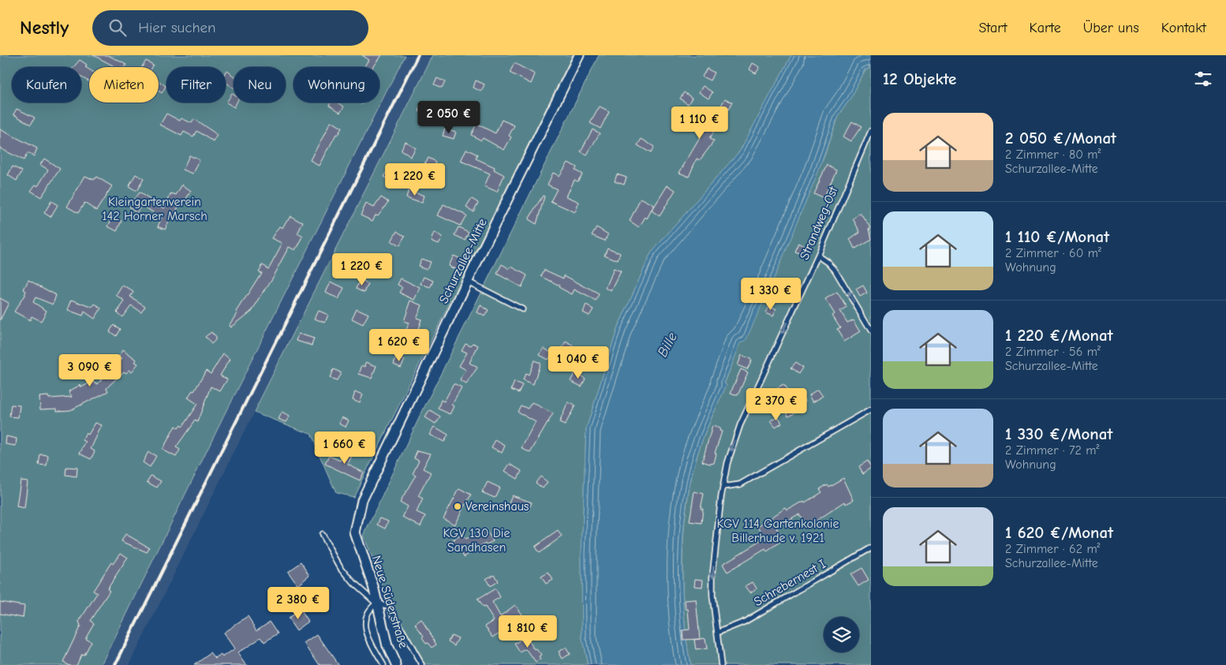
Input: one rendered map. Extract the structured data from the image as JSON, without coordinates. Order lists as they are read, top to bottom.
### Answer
{
  "streets": {
    "street": ["Schurzallee-Mitte", "Neue Süderstraße"],
    "lane": ["Strandweg-Ost", "Schrebernest I"]
  },
  "crossings": [
    ["Strandweg-Ost", "Schrebernest I"],
    ["Schurzallee-Mitte", "Neue Süderstraße"]
  ],
  "one_way": ["Strandweg-Ost"],
  "water": ["Bille"],
  "parks": ["Kleingartenverein 142 Horner Marsch", "KGV 114 Gartenkolonie Billerhude v. 1921", "KGV 130 Die Sandhasen"],
  "places": ["Vereinshaus"],
  "page": {
    "header": "Nestly",
    "search": "Hier suchen",
    "nav": [
      "Start",
      "Karte",
      "Über uns",
      "Kontakt"
    ],
    "heading": "12 Objekte",
    "chip": [
      "Kaufen",
      "Mieten",
      "Filter",
      "Neu",
      "Wohnung"
    ],
    "price": [
      "2 050 €",
      "1 110 €",
      "1 220 €",
      "1 220 €",
      "1 330 €",
      "1 620 €",
      "1 040 €",
      "3 090 €",
      "2 370 €",
      "1 660 €",
      "2 380 €",
      "1 810 €"
    ],
    "list": [
      {
        "name": "2 050 €/Monat",
        "note": "2 Zimmer · 80 m² · Schurzallee-Mitte"
      },
      {
        "name": "1 110 €/Monat",
        "note": "2 Zimmer · 60 m² · Wohnung"
      },
      {
        "name": "1 220 €/Monat",
        "note": "2 Zimmer · 56 m² · Schurzallee-Mitte"
      },
      {
        "name": "1 330 €/Monat",
        "note": "2 Zimmer · 72 m² · Wohnung"
      },
      {
        "name": "1 620 €/Monat",
        "note": "2 Zimmer · 62 m² · Schurzallee-Mitte"
      }
    ]
  }
}
